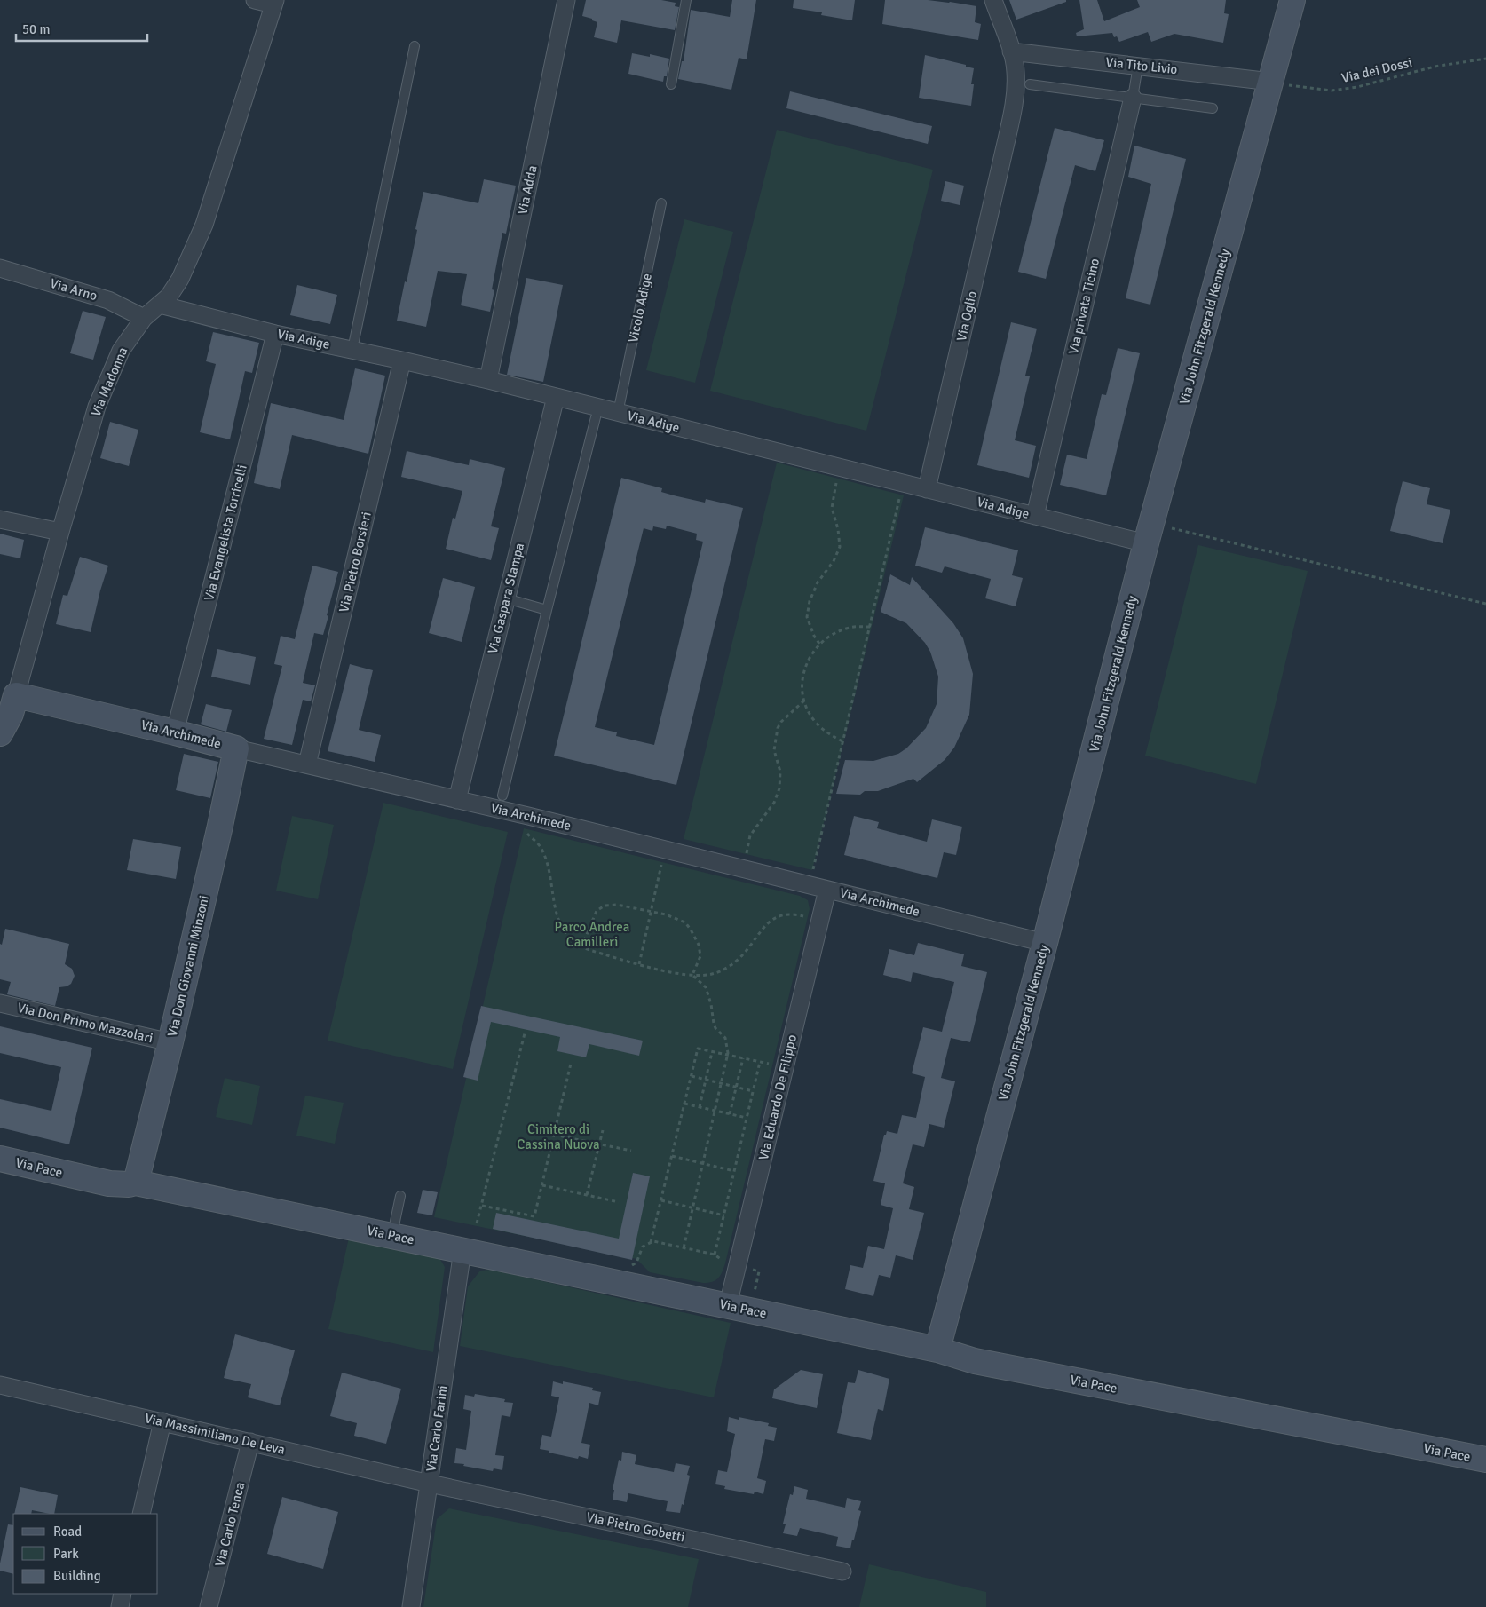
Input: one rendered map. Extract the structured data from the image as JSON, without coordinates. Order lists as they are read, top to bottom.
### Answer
{
  "streets": {
    "street": [
      "Via Tito Livio",
      "Via Adda",
      "Via Arno",
      "Via privata Ticino",
      "Via Oglio",
      "Via John Fitzgerald Kennedy",
      "Via Adige",
      "Via Madonna",
      "Via Evangelista Torricelli",
      "Via Pietro Borsieri",
      "Via Gaspara Stampa",
      "Via Archimede",
      "Via Don Giovanni Minzoni",
      "Via Don Primo Mazzolari",
      "Via Eduardo De Filippo",
      "Via Pace",
      "Via Carlo Farini",
      "Via Massimiliano De Leva",
      "Via Carlo Tenca",
      "Via Pietro Gobetti"
    ],
    "lane": ["Vicolo Adige"],
    "path": ["Via dei Dossi"]
  },
  "crossings": [
    ["Via Tito Livio", "Via dei Dossi"],
    ["Via Tito Livio", "Via Oglio"],
    ["Via Tito Livio", "Via John Fitzgerald Kennedy"],
    ["Via dei Dossi", "Via John Fitzgerald Kennedy"],
    ["Via Adda", "Via Adige"],
    ["Via Arno", "Via Madonna"],
    ["Via privata Ticino", "Via Adige"],
    ["Vicolo Adige", "Via Adige"],
    ["Via Oglio", "Via Adige"],
    ["Via John Fitzgerald Kennedy", "Via Adige"],
    ["Via John Fitzgerald Kennedy", "Via Archimede"],
    ["Via John Fitzgerald Kennedy", "Via Pace"],
    ["Via Adige", "Via Madonna"],
    ["Via Adige", "Via Evangelista Torricelli"],
    ["Via Adige", "Via Pietro Borsieri"],
    ["Via Adige", "Via Gaspara Stampa"],
    ["Via Madonna", "Via Archimede"],
    ["Via Evangelista Torricelli", "Via Archimede"],
    ["Via Pietro Borsieri", "Via Archimede"],
    ["Via Gaspara Stampa", "Via Archimede"],
    ["Via Archimede", "Via Don Giovanni Minzoni"],
    ["Via Archimede", "Via Eduardo De Filippo"],
    ["Via Don Giovanni Minzoni", "Via Don Primo Mazzolari"],
    ["Via Don Giovanni Minzoni", "Via Pace"],
    ["Via Eduardo De Filippo", "Via Pace"],
    ["Via Pace", "Via Carlo Farini"],
    ["Via Carlo Farini", "Via Massimiliano De Leva"],
    ["Via Carlo Farini", "Via Pietro Gobetti"],
    ["Via Massimiliano De Leva", "Via Carlo Tenca"],
    ["Via Massimiliano De Leva", "Via Pietro Gobetti"]
  ],
  "parks": ["Parco Andrea Camilleri", "Cimitero di Cassina Nuova"],
  "legend": ["Road", "Park", "Building"],
  "scale_bar": "50 m"
}
